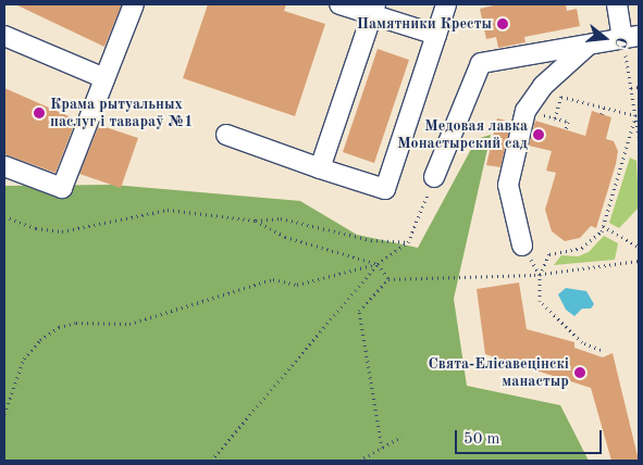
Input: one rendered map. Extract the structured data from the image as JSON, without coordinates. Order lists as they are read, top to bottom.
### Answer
{
  "places": [
    "Памятники Кресты",
    "Крама рытуальных паслуг і тавараў №1",
    "Медовая лавка Монастырский сад",
    "Свята-Елісавецінскі манастыр"
  ],
  "scale_bar": "50 m",
  "north": "right"
}
